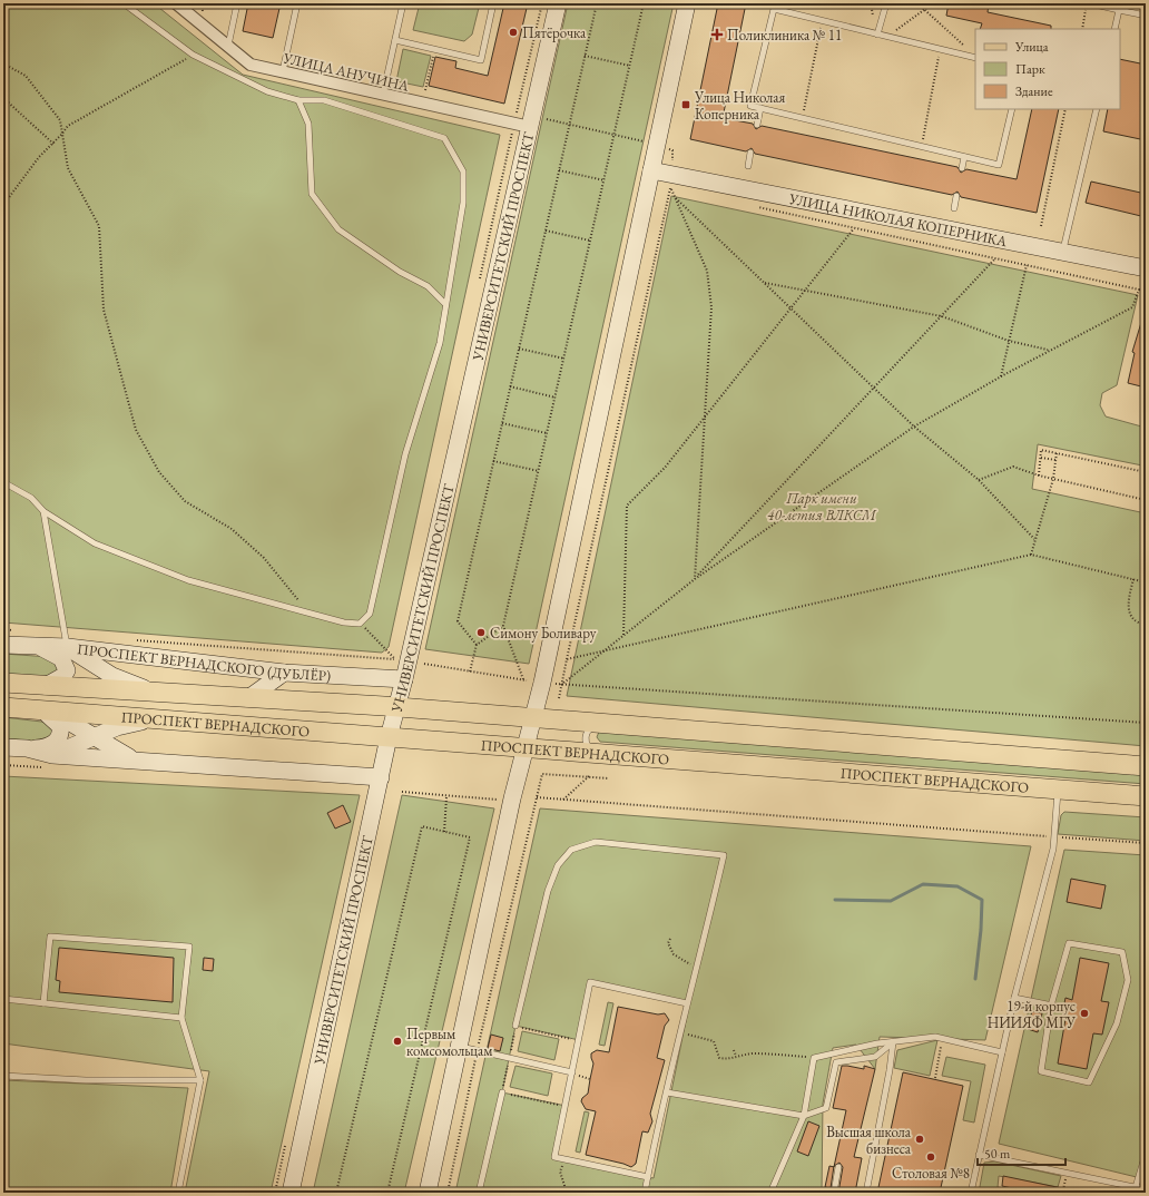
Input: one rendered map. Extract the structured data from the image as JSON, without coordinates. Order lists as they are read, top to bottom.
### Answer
{
  "streets": {
    "main road": [
      "УЛИЦА НИКОЛАЯ КОПЕРНИКА",
      "УНИВЕРСИТЕТСКИЙ ПРОСПЕКТ",
      "ПРОСПЕКТ ВЕРНАДСКОГО (ДУБЛЁР)",
      "ПРОСПЕКТ ВЕРНАДСКОГО"
    ],
    "street": ["УЛИЦА АНУЧИНА"]
  },
  "crossings": [
    ["УЛИЦА АНУЧИНА", "УНИВЕРСИТЕТСКИЙ ПРОСПЕКТ"],
    ["УНИВЕРСИТЕТСКИЙ ПРОСПЕКТ", "ПРОСПЕКТ ВЕРНАДСКОГО (ДУБЛЁР)"],
    ["УНИВЕРСИТЕТСКИЙ ПРОСПЕКТ", "ПРОСПЕКТ ВЕРНАДСКОГО"]
  ],
  "parks": ["Парк имени 40-летия ВЛКСМ"],
  "places": {
    "other": [
      "Пятёрочка",
      "Симону Боливару",
      "19-й корпус НИИЯФ МГУ",
      "Первым комсомольцам",
      "Высшая школа бизнеса",
      "Столовая №8"
    ],
    "health": ["Поликлиника № 11"],
    "transit": ["Улица Николая Коперника"]
  },
  "legend": ["Улица", "Парк", "Здание"],
  "scale_bar": "50 m"
}
